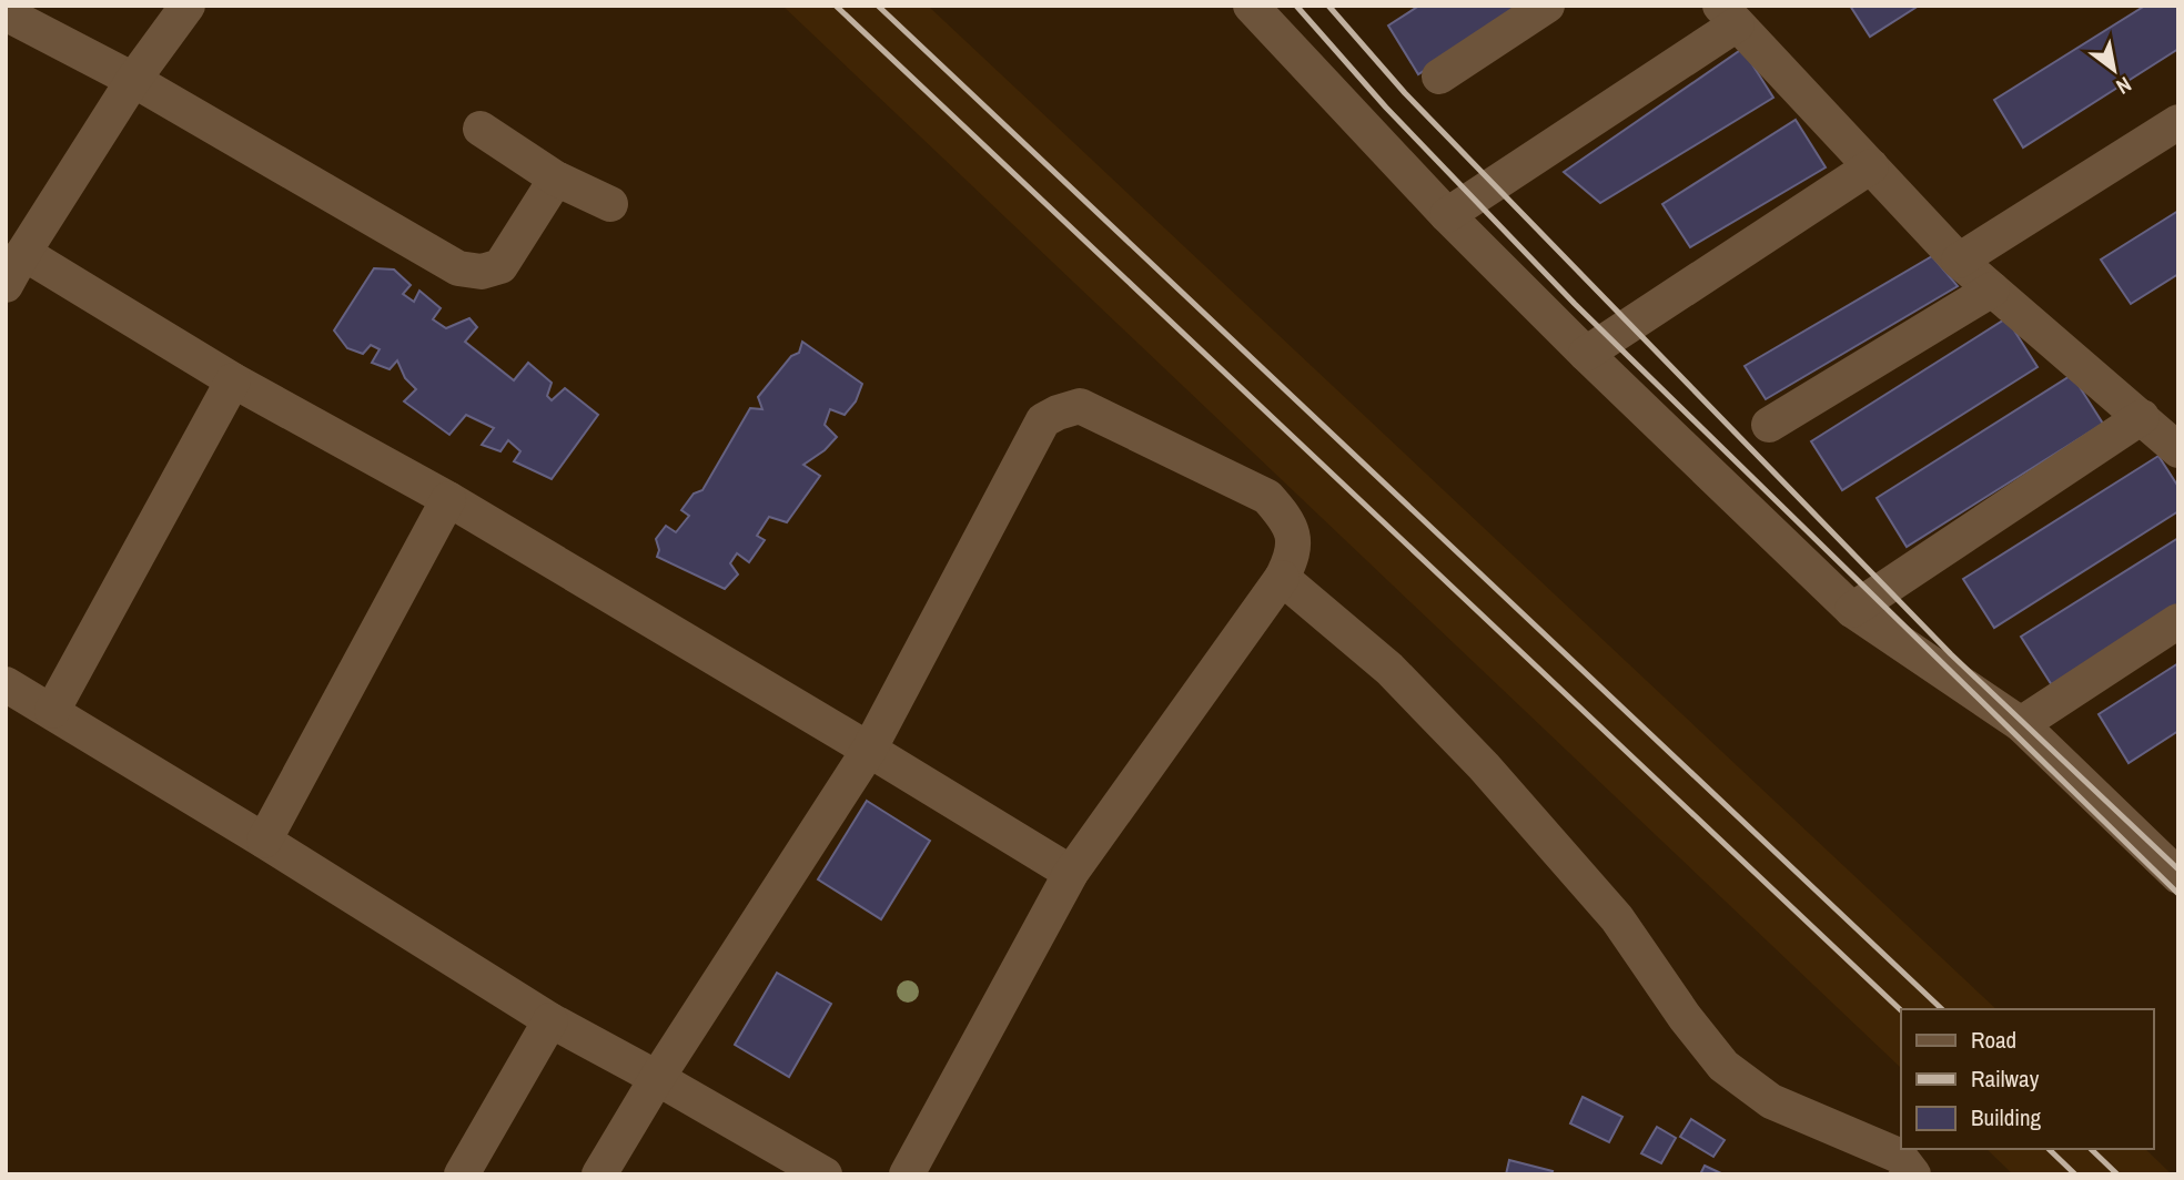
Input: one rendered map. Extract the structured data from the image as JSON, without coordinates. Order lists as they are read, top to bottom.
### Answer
{
  "legend": ["Road", "Railway", "Building"],
  "north": "bottom right"
}
